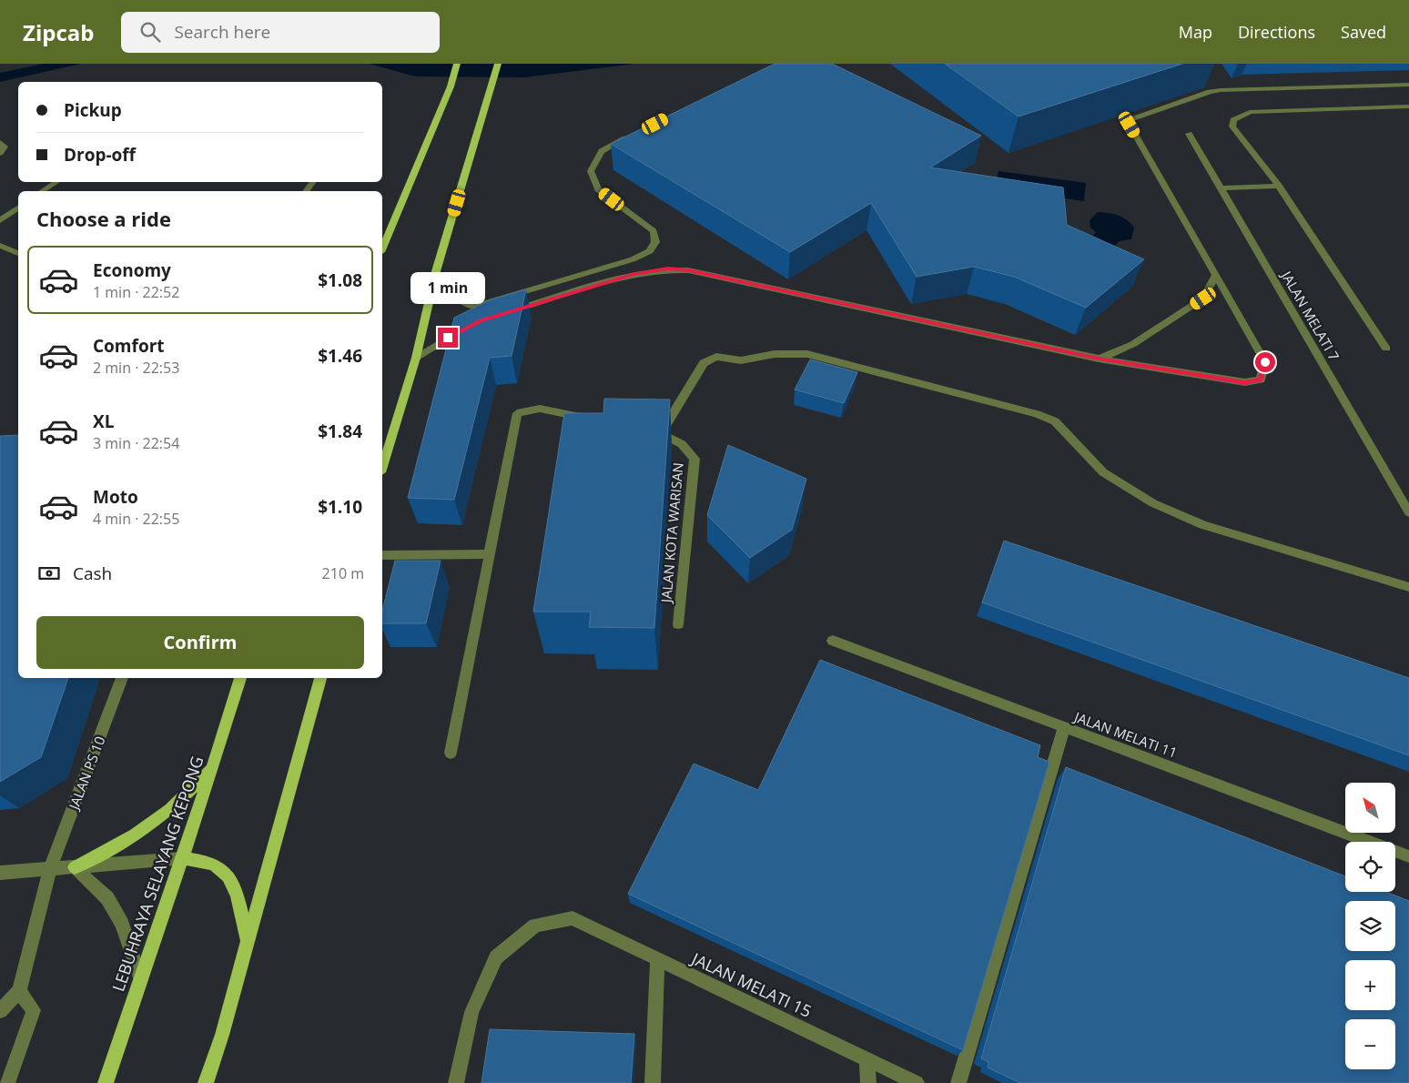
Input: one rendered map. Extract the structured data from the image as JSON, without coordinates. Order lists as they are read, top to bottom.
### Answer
{
  "streets": {
    "main road": ["LEBUHRAYA SELAYANG KEPONG"],
    "street": [
      "JALAN MELATI 7",
      "JALAN KOTA WARISAN",
      "JALAN MELATI 11",
      "JALAN PS 10",
      "JALAN MELATI 15"
    ]
  },
  "north": "top left",
  "page": {
    "header": "Zipcab",
    "search": "Search here",
    "nav": ["Map", "Directions", "Saved"],
    "banner": ["Pickup", "Drop-off"],
    "heading": "Choose a ride",
    "list": [
      {
        "name": "Economy",
        "note": "1 min · 22:52",
        "value": "$1.08"
      },
      {
        "name": "Comfort",
        "note": "2 min · 22:53",
        "value": "$1.46"
      },
      {
        "name": "XL",
        "note": "3 min · 22:54",
        "value": "$1.84"
      },
      {
        "name": "Moto",
        "note": "4 min · 22:55",
        "value": "$1.10"
      }
    ],
    "bubble": "1 min",
    "pay": ["Cash", "210 m"],
    "buttons": "Confirm",
    "map_buttons": ["+", "−"]
  }
}
